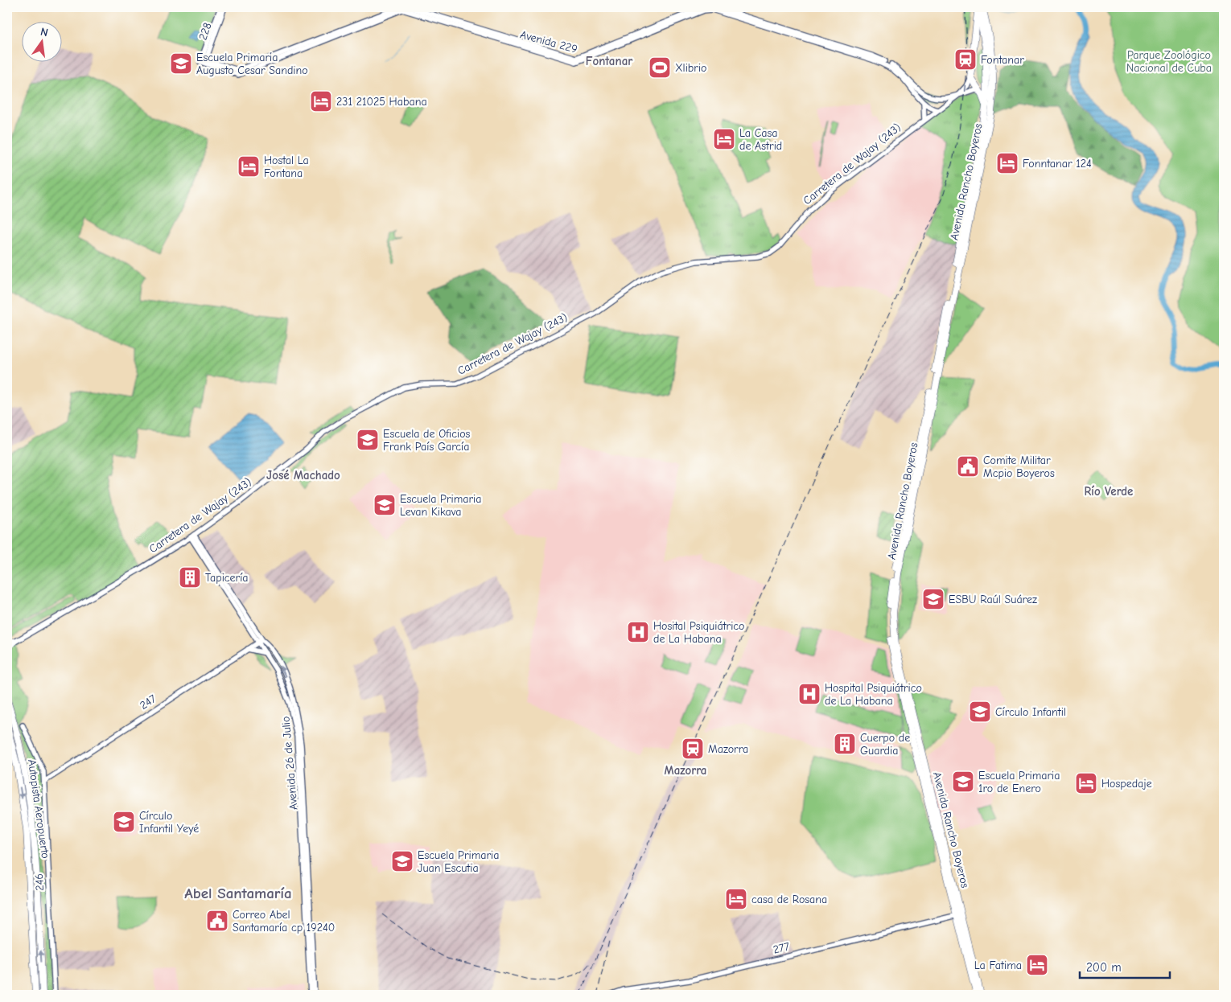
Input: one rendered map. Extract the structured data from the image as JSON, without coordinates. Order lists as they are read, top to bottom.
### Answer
{
  "streets": {
    "highway": ["Avenida Rancho Boyeros", "Autopista Aeropuerto"],
    "street": [
      "228",
      "Avenida 229",
      "Carretera de Wajay (243)",
      "247",
      "Avenida 26 de Julio",
      "246",
      "277"
    ]
  },
  "crossings": [
    ["228", "Avenida 229"],
    ["Avenida 229", "Carretera de Wajay (243)"],
    ["Carretera de Wajay (243)", "Avenida 26 de Julio"],
    ["Avenida Rancho Boyeros", "277"],
    ["247", "Avenida 26 de Julio"],
    ["247", "246"]
  ],
  "districts": [
    "Fontanar",
    "José Machado",
    "Río Verde",
    "Mazorra",
    "Abel Santamaría"
  ],
  "parks": ["Parque Zoológico Nacional de Cuba"],
  "places": {
    "station": ["Fontanar", "Mazorra"],
    "school or university": [
      "Escuela Primaria Augusto Cesar Sandino",
      "Escuela de Oficios Frank País García",
      "Escuela Primaria Levan Kikava",
      "ESBU Raúl Suárez",
      "Círculo Infantil",
      "Escuela Primaria 1ro de Enero",
      "Círculo Infantil Yeyé",
      "Escuela Primaria Juan Escutia"
    ],
    "sports": ["Xlibrio"],
    "hotel": [
      "231 21025 Habana",
      "La Casa de Astrid",
      "Fonntanar 124",
      "Hostal La Fontana",
      "Hospedaje",
      "casa de Rosana",
      "La Fatima"
    ],
    "public building": ["Comite Militar Mcpio Boyeros", "Correo Abel Santamaría cp 19240"],
    "building": ["Tapicería", "Cuerpo de Guardia"],
    "hospital": ["Hosital Psiquiátrico de La Habana", "Hospital Psiquiátrico de La Habana"]
  },
  "scale_bar": "200 m",
  "north": "top"
}
